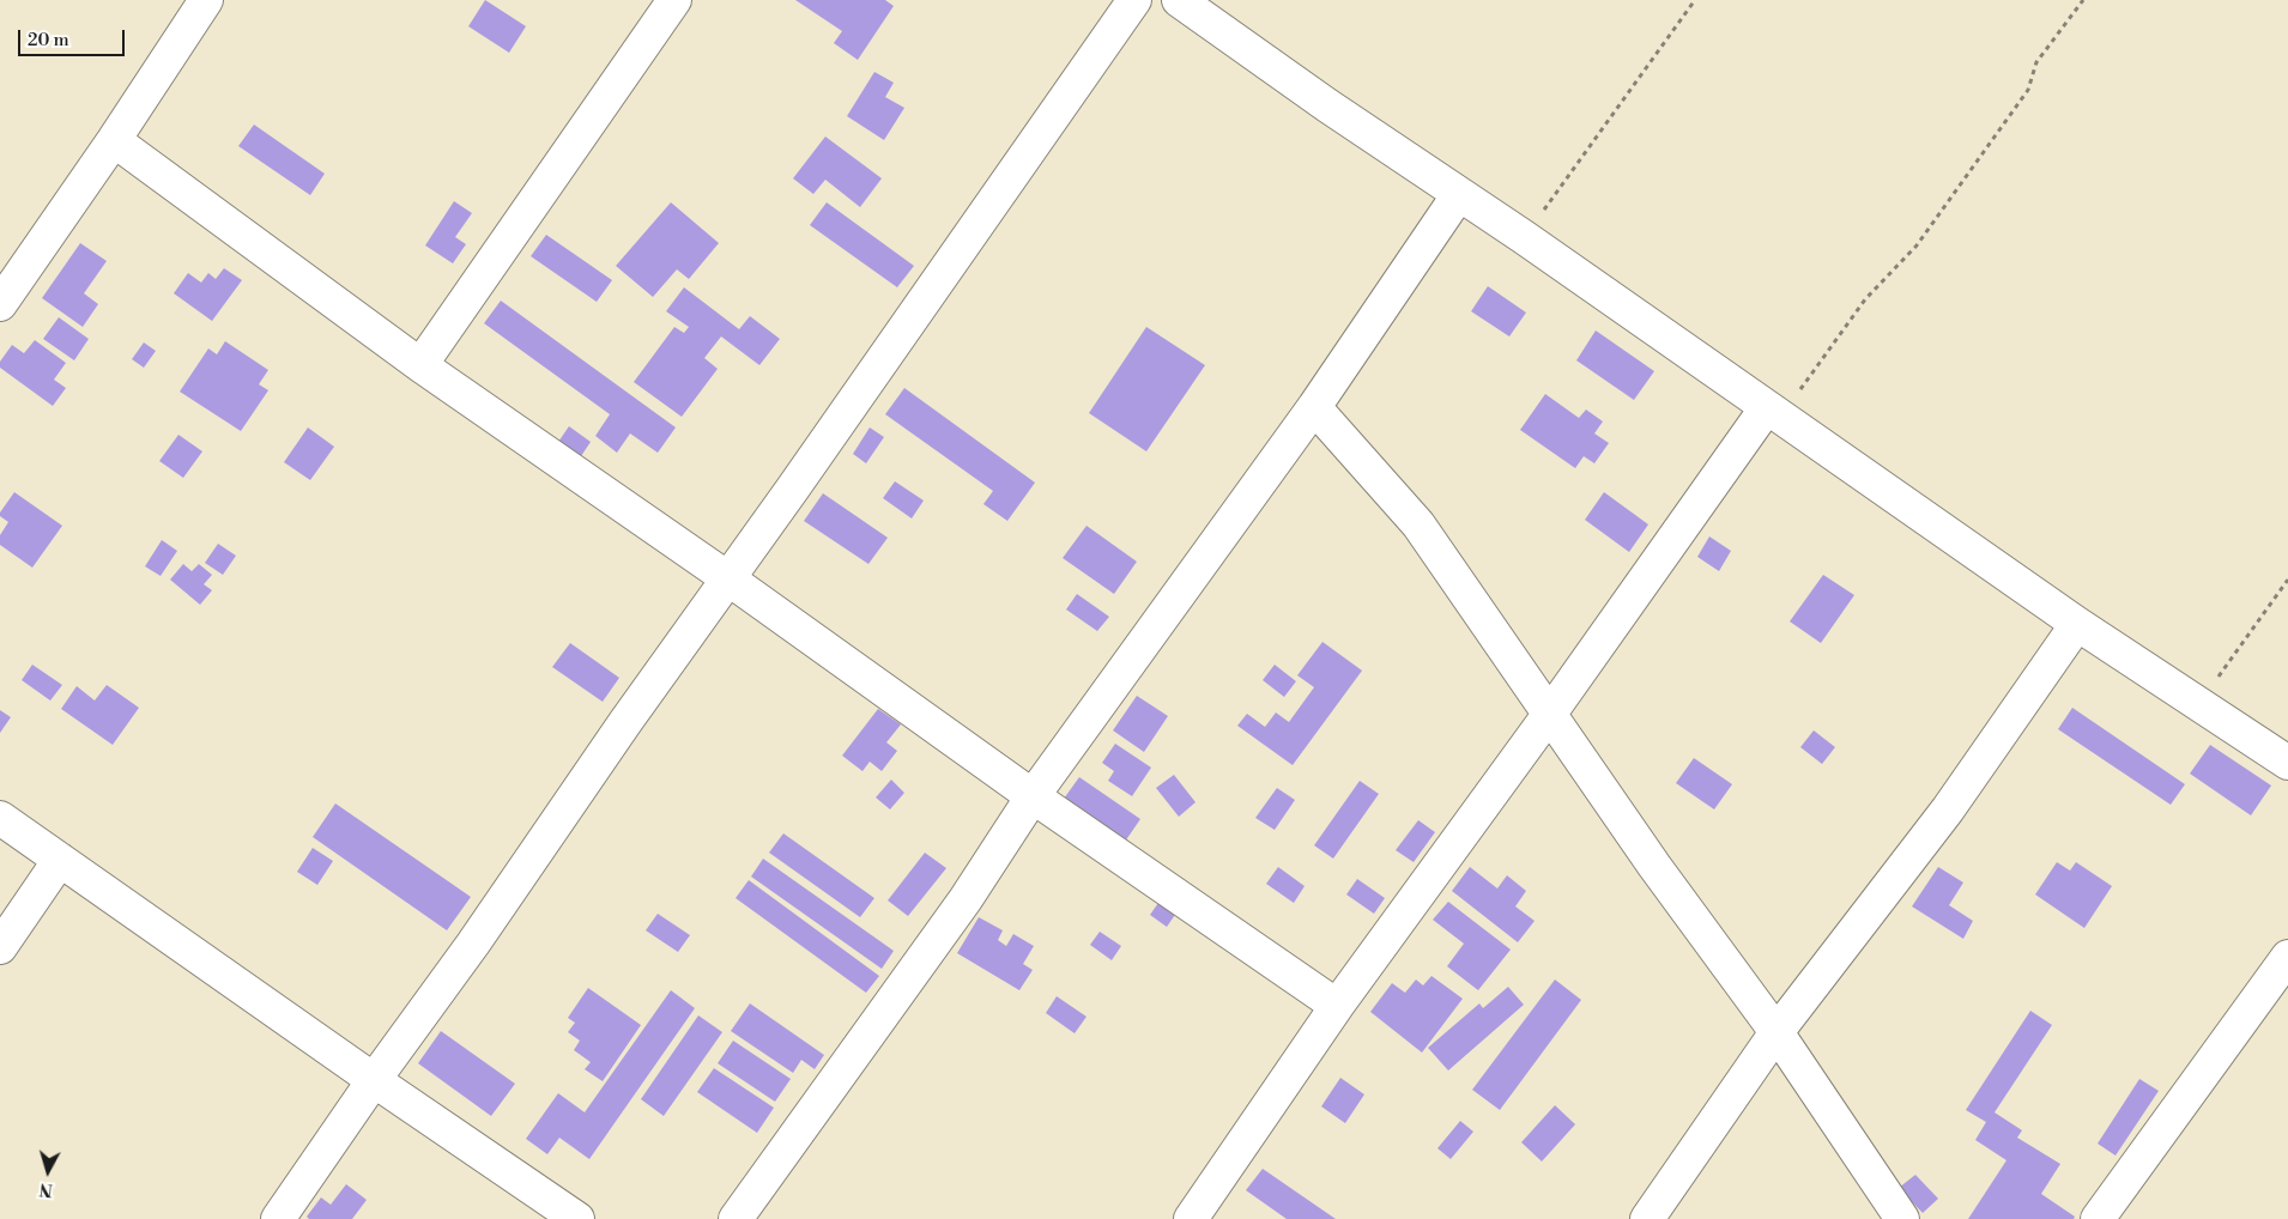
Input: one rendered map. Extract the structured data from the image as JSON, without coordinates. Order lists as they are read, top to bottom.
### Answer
{
  "scale_bar": "20 m",
  "north": "bottom"
}
